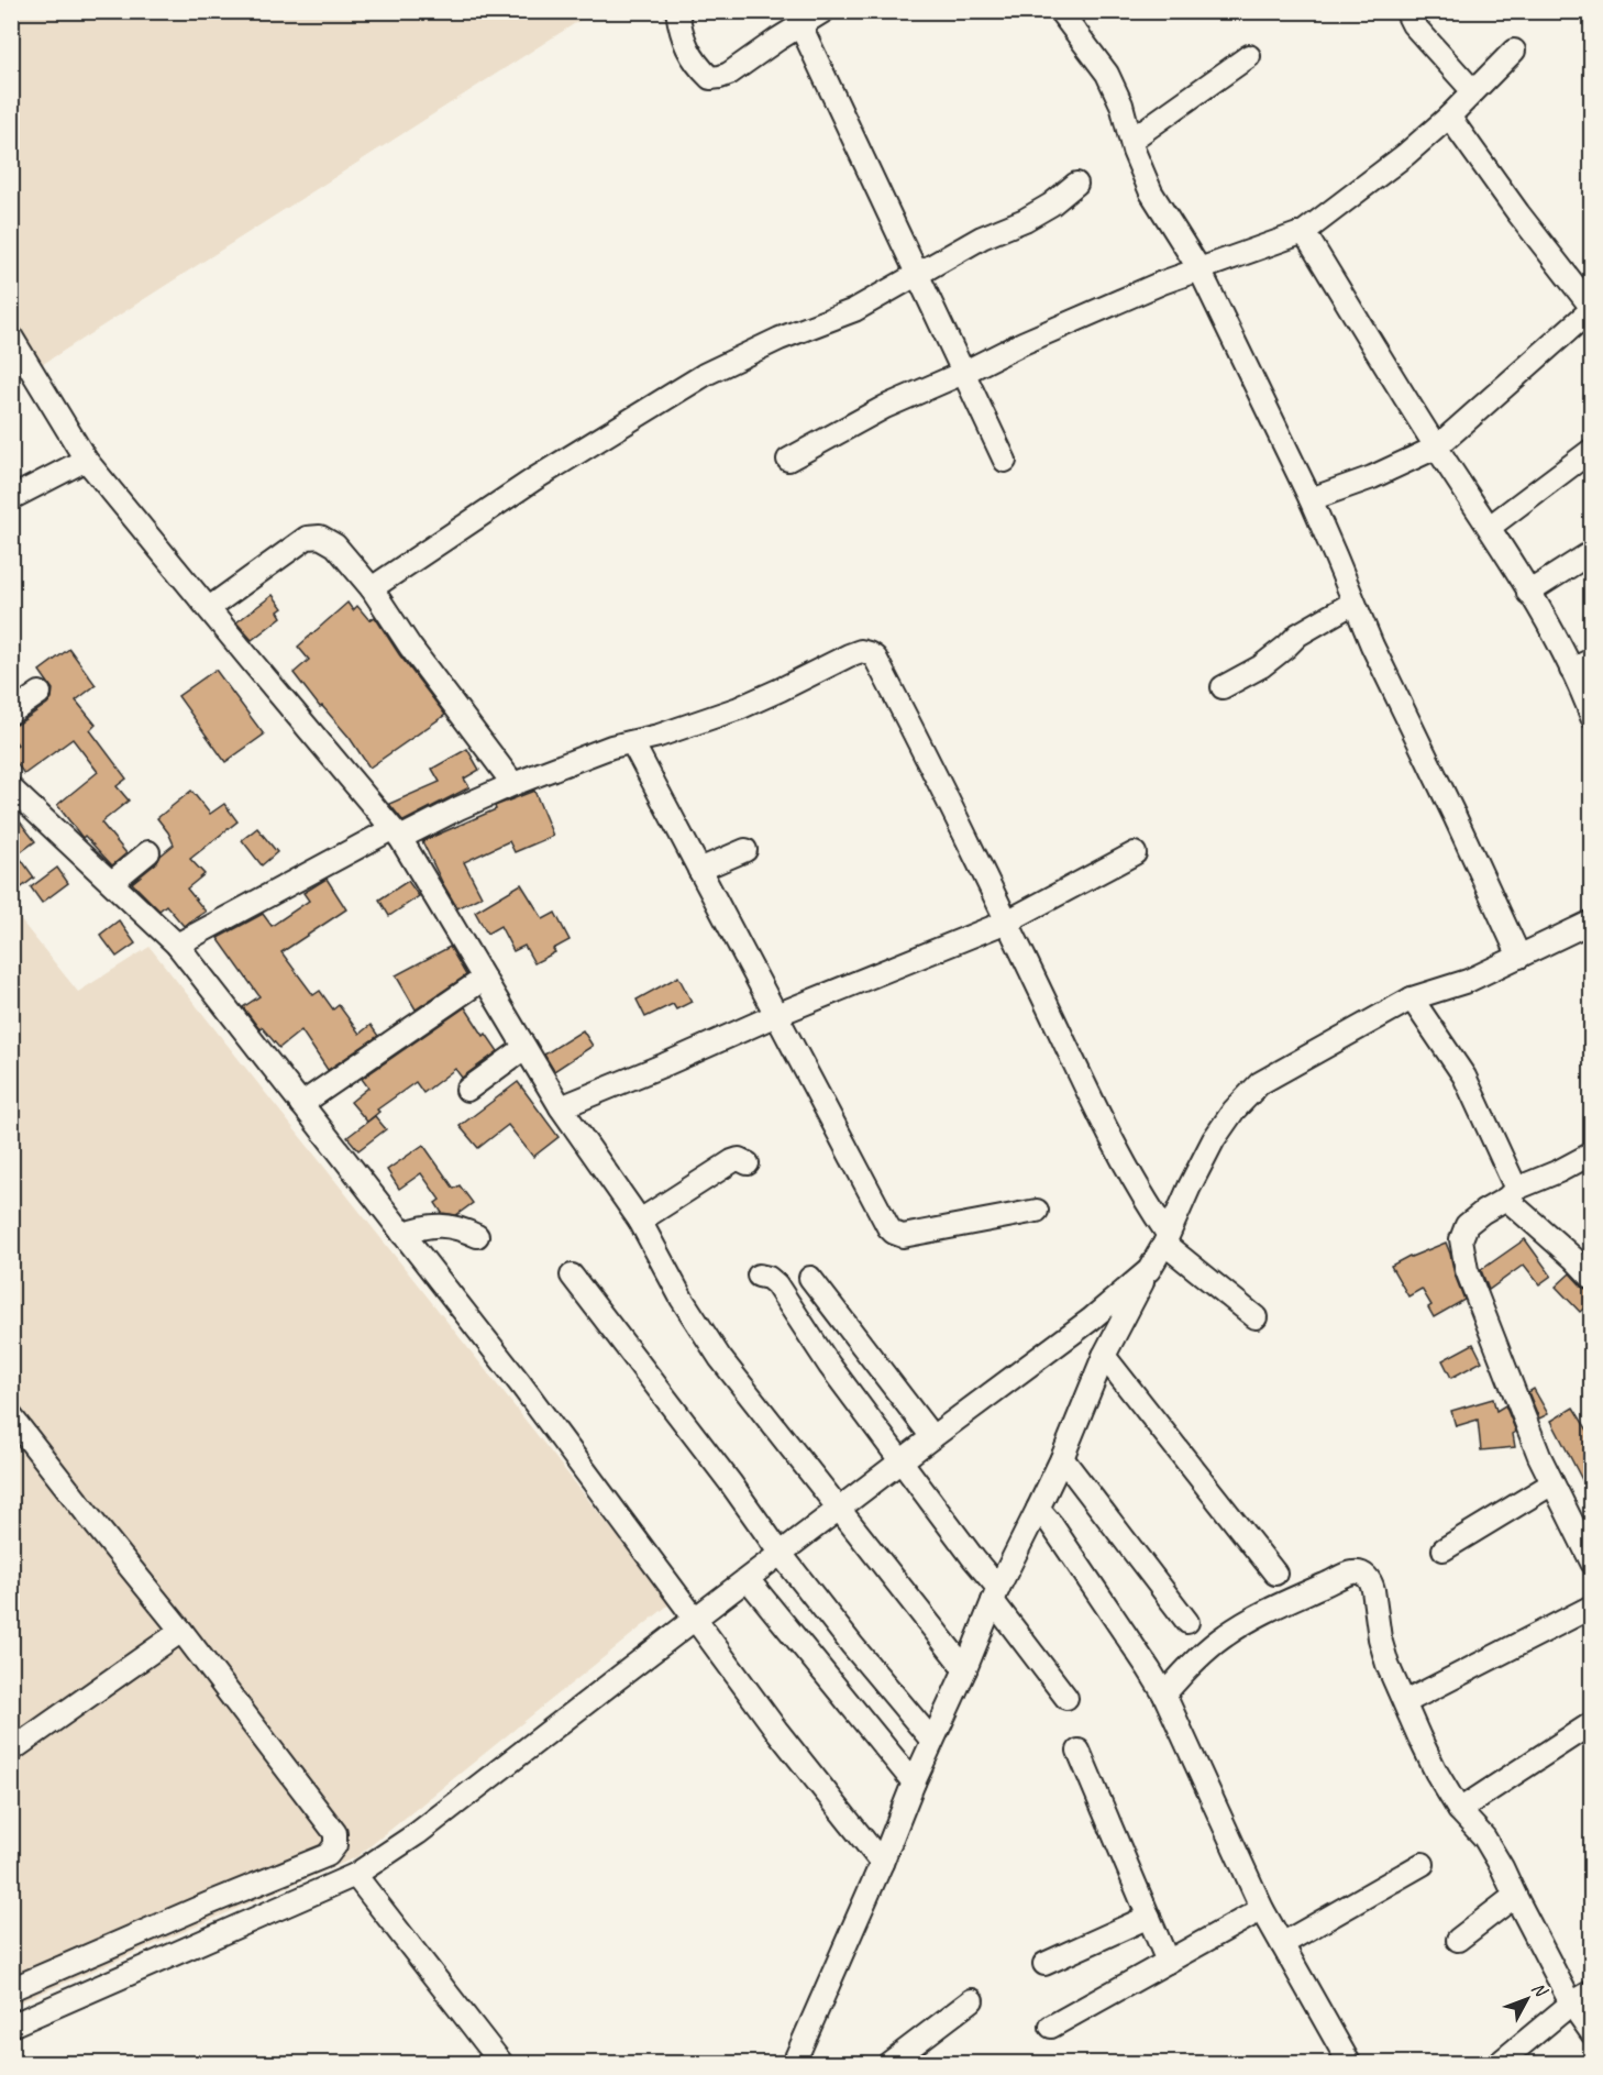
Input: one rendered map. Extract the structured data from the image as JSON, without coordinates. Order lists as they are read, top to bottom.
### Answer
{
  "north": "top right"
}
